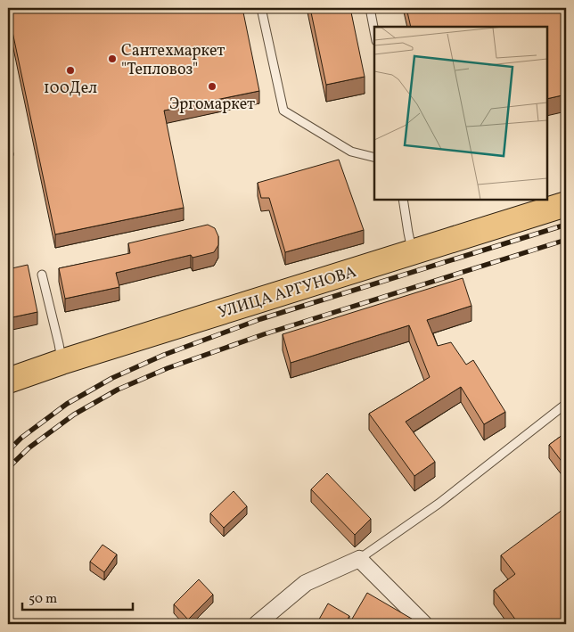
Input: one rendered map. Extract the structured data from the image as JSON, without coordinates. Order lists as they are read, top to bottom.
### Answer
{
  "streets": {
    "main road": ["УЛИЦА АРГУНОВА"]
  },
  "places": ["Сантехмаркет \"Тепловоз\"", "100Дел", "Эргомаркет"],
  "scale_bar": "50 m"
}
